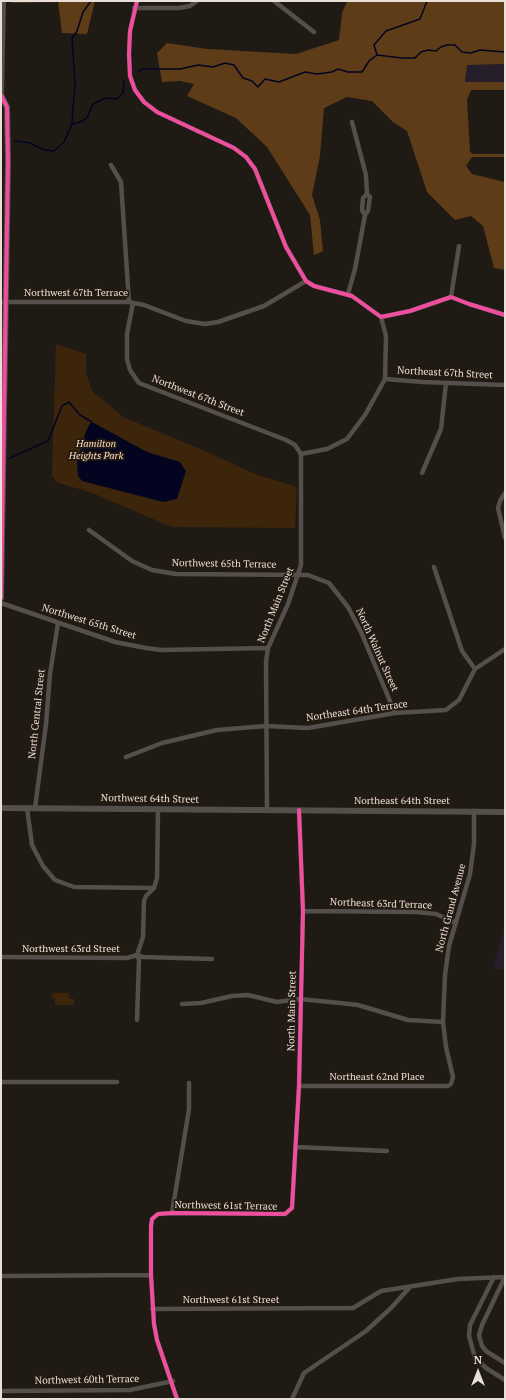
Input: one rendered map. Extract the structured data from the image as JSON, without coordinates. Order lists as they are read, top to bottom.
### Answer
{
  "streets": {
    "street": [
      "Northwest 67th Terrace",
      "Northeast 67th Street",
      "Northwest 67th Street",
      "Northwest 65th Terrace",
      "North Main Street",
      "Northwest 65th Street",
      "North Walnut Street",
      "Northeast 64th Terrace",
      "North Central Street",
      "Northwest 64th Street",
      "Northeast 64th Street",
      "Northeast 63rd Terrace",
      "North Grand Avenue",
      "Northwest 63rd Street",
      "Northeast 62nd Place",
      "Northwest 61st Terrace",
      "Northwest 61st Street",
      "Northwest 60th Terrace"
    ]
  },
  "crossings": [
    ["Northwest 67th Terrace", "Northwest 67th Street"],
    ["Northeast 67th Street", "Northwest 67th Street"],
    ["Northeast 67th Street", "North Main Street"],
    ["Northwest 67th Street", "North Main Street"],
    ["Northwest 65th Terrace", "North Main Street"],
    ["Northwest 65th Terrace", "North Walnut Street"],
    ["North Main Street", "Northwest 65th Street"],
    ["North Main Street", "North Walnut Street"],
    ["North Main Street", "Northeast 64th Terrace"],
    ["North Main Street", "Northwest 64th Street"],
    ["North Main Street", "Northeast 64th Street"],
    ["North Main Street", "Northeast 63rd Terrace"],
    ["North Main Street", "Northeast 62nd Place"],
    ["North Main Street", "Northwest 61st Terrace"],
    ["Northwest 65th Street", "North Central Street"],
    ["North Walnut Street", "Northeast 64th Terrace"],
    ["North Central Street", "Northwest 64th Street"],
    ["Northwest 64th Street", "Northeast 64th Street"],
    ["Northeast 64th Street", "North Grand Avenue"],
    ["Northeast 63rd Terrace", "North Grand Avenue"],
    ["North Grand Avenue", "Northeast 62nd Place"]
  ],
  "parks": ["Hamilton Heights Park"],
  "north": "top"
}
